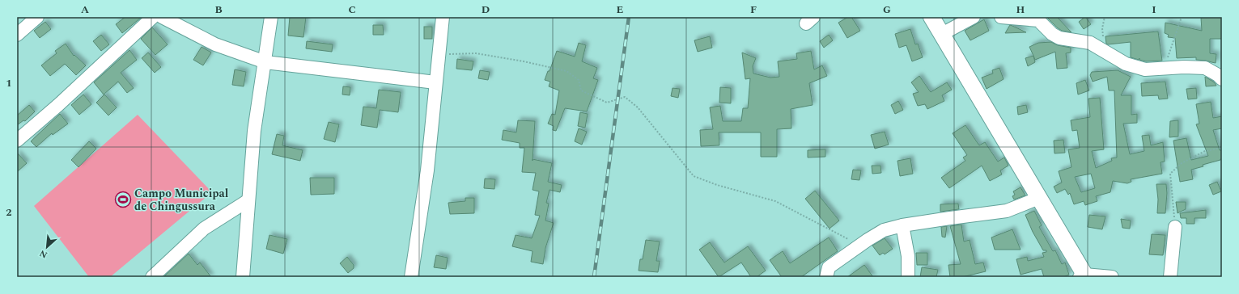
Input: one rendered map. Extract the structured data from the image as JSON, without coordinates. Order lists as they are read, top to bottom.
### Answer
{
  "places": {
    "sports": ["Campo Municipal de Chingussura"]
  },
  "north": "bottom left",
  "grid": {
    "columns": [
      "A",
      "B",
      "C",
      "D",
      "E",
      "F",
      "G",
      "H",
      "I"
    ],
    "rows": ["1", "2"]
  }
}
